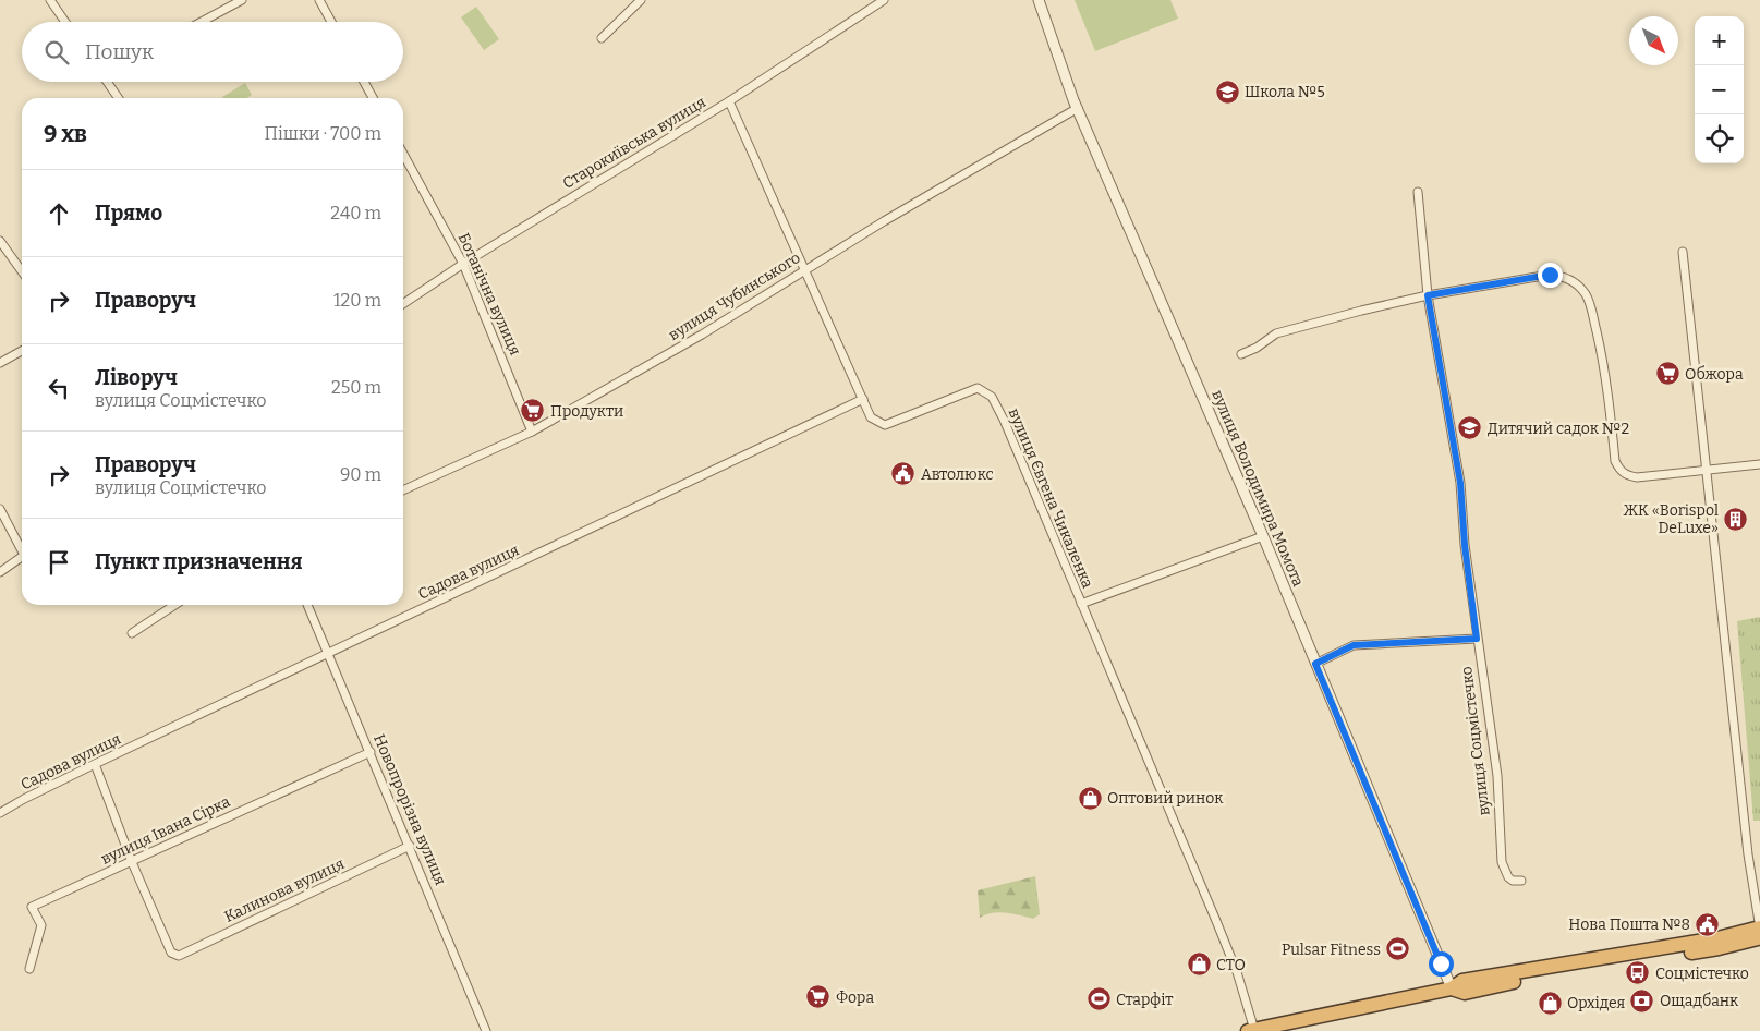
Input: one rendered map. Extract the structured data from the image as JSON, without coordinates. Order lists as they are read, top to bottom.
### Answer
{
  "streets": {
    "street": [
      "Старокиївська вулиця",
      "Ботанічна вулиця",
      "вулиця Чубинського",
      "вулиця Володимира Момота",
      "вулиця Євгена Чикаленка",
      "Садова вулиця",
      "вулиця Соцмістечко",
      "Новопрорізна вулиця",
      "вулиця Івана Сірка",
      "Калинова вулиця"
    ]
  },
  "crossings": [
    ["Старокиївська вулиця", "Ботанічна вулиця"],
    ["Старокиївська вулиця", "вулиця Євгена Чикаленка"],
    ["Ботанічна вулиця", "вулиця Чубинського"],
    ["вулиця Чубинського", "вулиця Володимира Момота"],
    ["вулиця Чубинського", "вулиця Євгена Чикаленка"],
    ["вулиця Євгена Чикаленка", "Садова вулиця"],
    ["Садова вулиця", "Новопрорізна вулиця"],
    ["Новопрорізна вулиця", "вулиця Івана Сірка"],
    ["Новопрорізна вулиця", "Калинова вулиця"],
    ["вулиця Івана Сірка", "Калинова вулиця"]
  ],
  "places": {
    "school or university": ["Школа №5", "Дитячий садок №2"],
    "supermarket": ["Обжора", "Продукти", "Фора"],
    "public building": ["Автолюкс", "Нова Пошта №8"],
    "building": ["ЖК «Borispol DeLuxe»"],
    "shop": ["Оптовий ринок", "СТО", "Орхідея"],
    "sports": ["Pulsar Fitness", "Старфіт"],
    "bus stop": ["Соцмістечко"],
    "bank": ["Ощадбанк"]
  },
  "north": "bottom right",
  "page": {
    "map_buttons": ["+", "−"],
    "search": "Пошук",
    "heading": ["9 хв", "Пішки · 700 m"],
    "list": [
      ["Прямо", "240 m"],
      ["Праворуч", "120 m"],
      ["Ліворуч", "вулиця Соцмістечко", "250 m"],
      ["Праворуч", "вулиця Соцмістечко", "90 m"],
      "Пункт призначення"
    ]
  }
}
